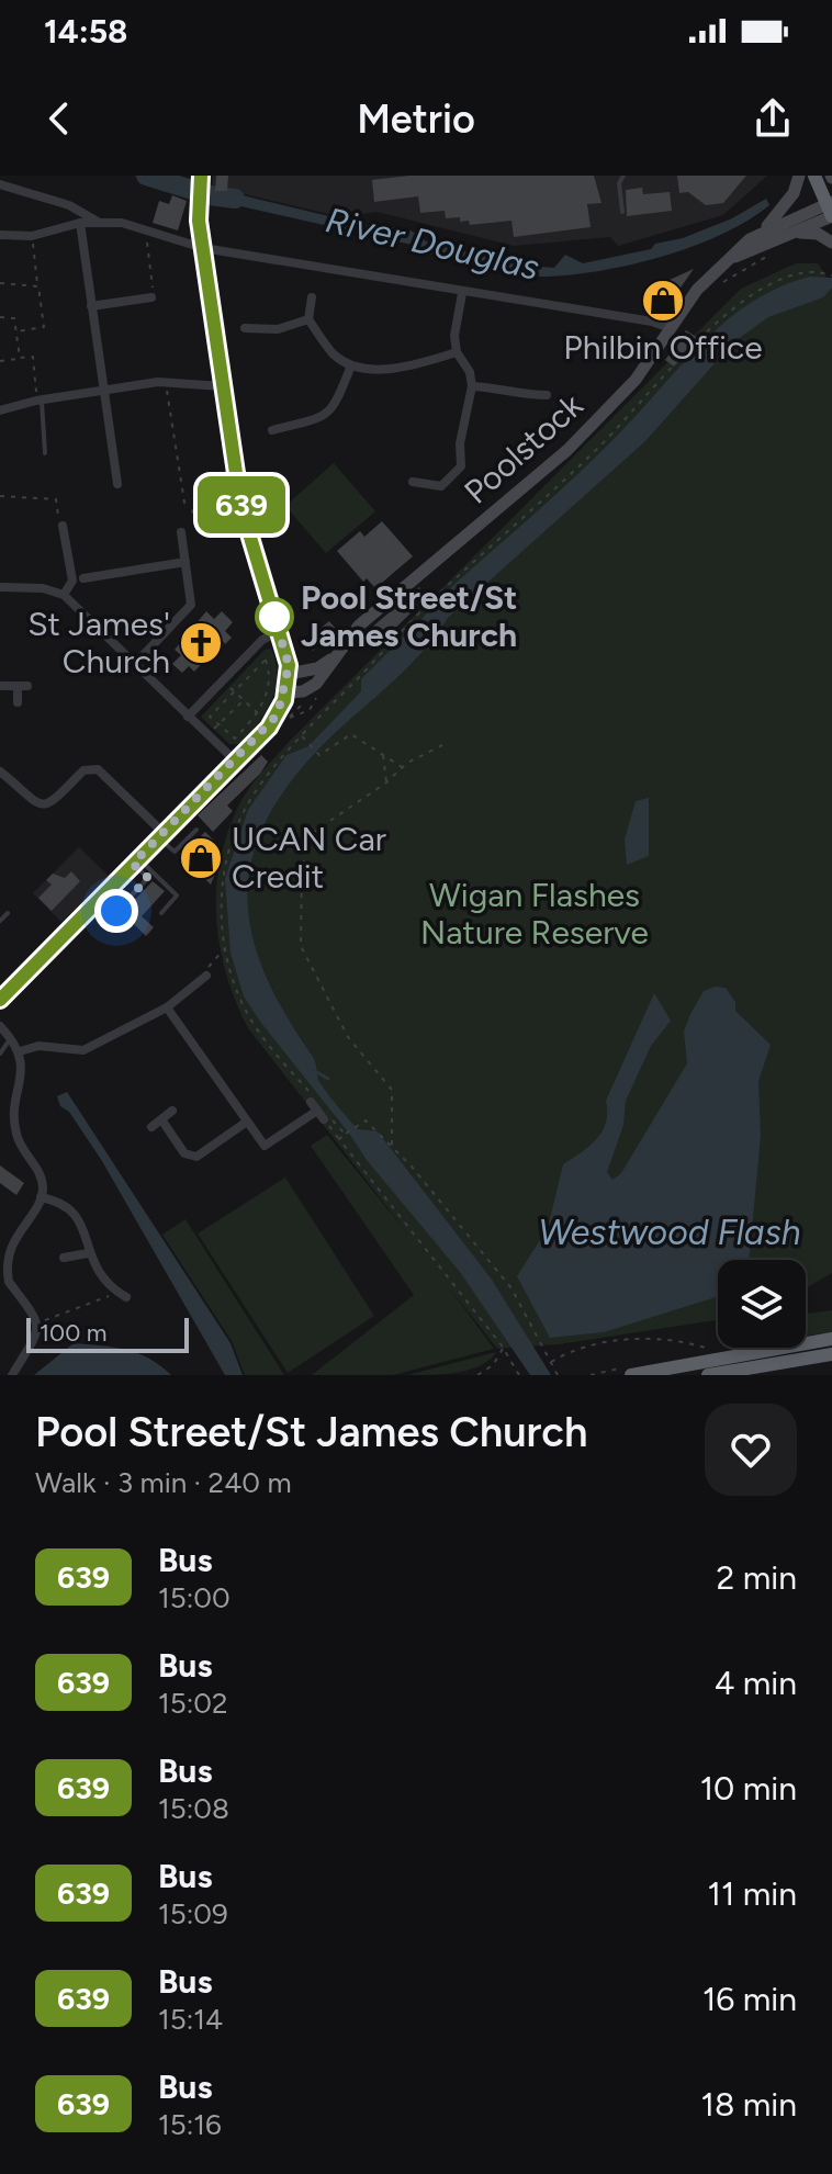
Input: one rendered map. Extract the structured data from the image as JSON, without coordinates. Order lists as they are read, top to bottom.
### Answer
{
  "streets": {
    "main road": ["Poolstock"]
  },
  "water": ["River Douglas", "Westwood Flash"],
  "parks": ["Wigan Flashes Nature Reserve"],
  "places": {
    "shop": ["Philbin Office", "UCAN Car Credit"],
    "other": ["Pool Street/St James Church"],
    "church": ["St James' Church"]
  },
  "lines": ["bus line 639"],
  "scale_bar": "100 m",
  "page": {
    "status": "14:58",
    "header": "Metrio",
    "on_map": "639",
    "scale": "100 m",
    "heading": ["Pool Street/St James Church", "Walk · 3 min · 240 m"],
    "list": [
      {
        "mark": "639",
        "name": "Bus",
        "note": "15:00",
        "value": "2 min"
      },
      {
        "mark": "639",
        "name": "Bus",
        "note": "15:02",
        "value": "4 min"
      },
      {
        "mark": "639",
        "name": "Bus",
        "note": "15:08",
        "value": "10 min"
      },
      {
        "mark": "639",
        "name": "Bus",
        "note": "15:09",
        "value": "11 min"
      },
      {
        "mark": "639",
        "name": "Bus",
        "note": "15:14",
        "value": "16 min"
      },
      {
        "mark": "639",
        "name": "Bus",
        "note": "15:16",
        "value": "18 min"
      }
    ]
  }
}
